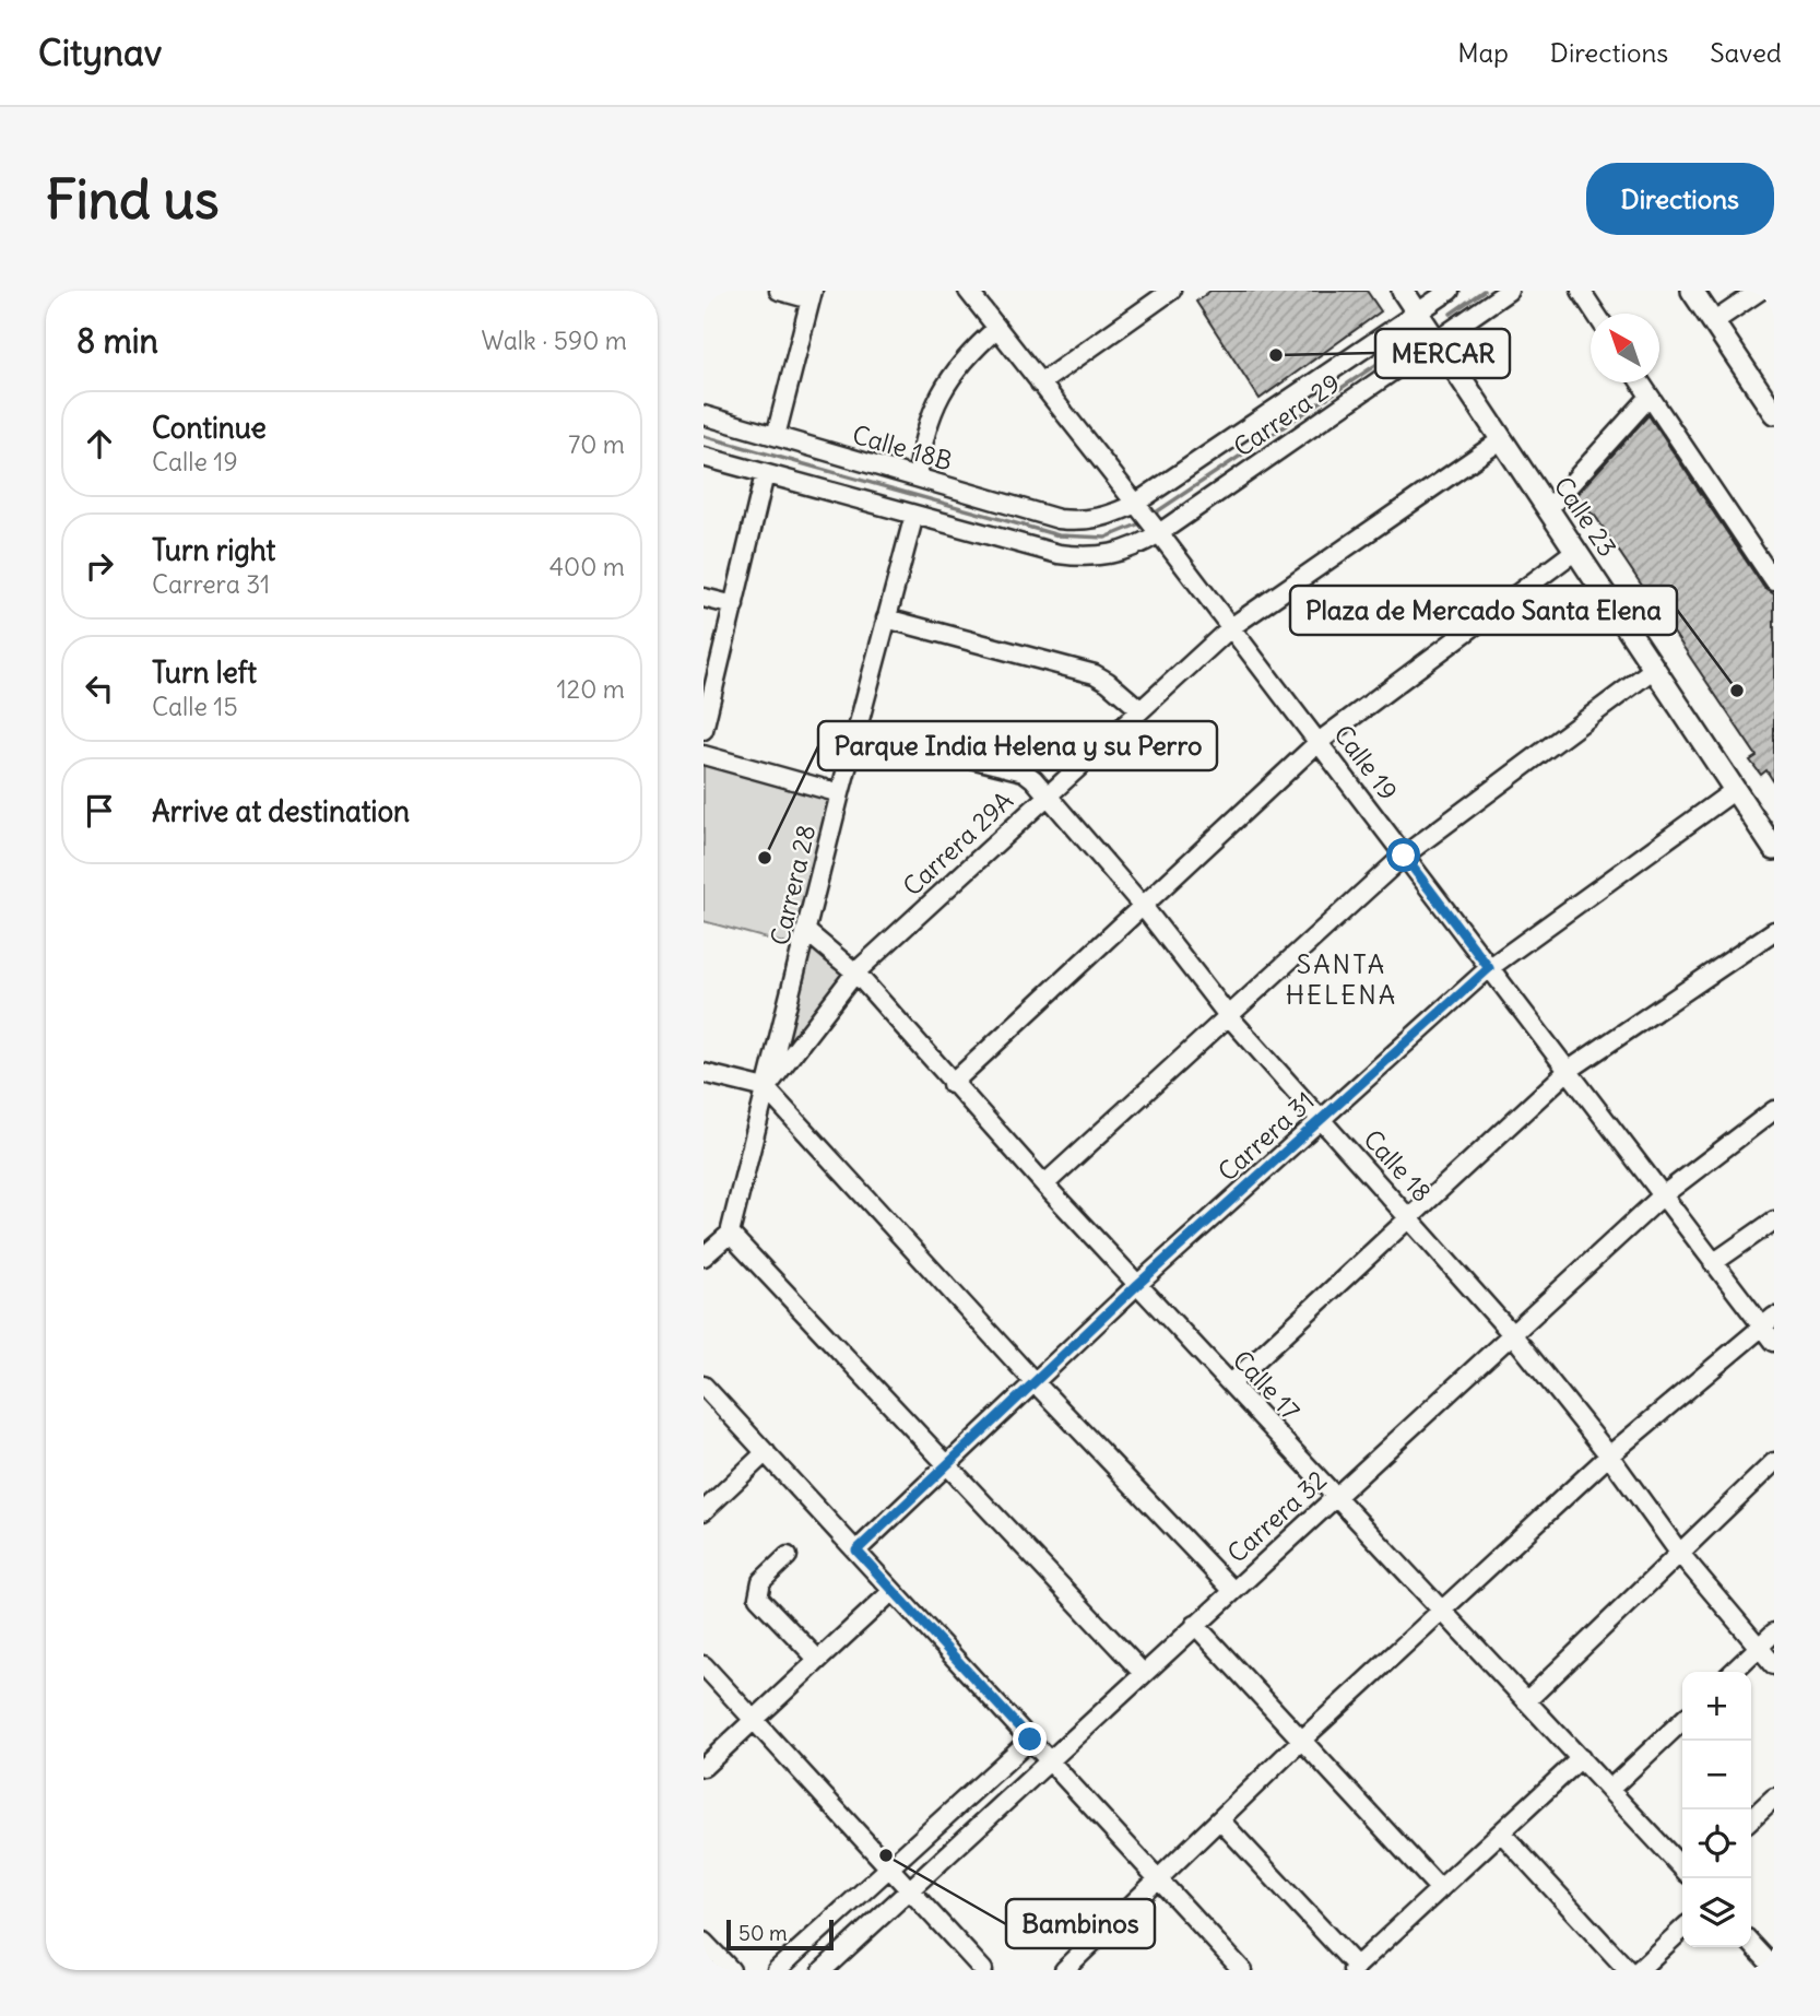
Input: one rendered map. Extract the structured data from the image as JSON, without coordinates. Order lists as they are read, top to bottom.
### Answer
{
  "streets": {
    "main road": ["Calle 23"],
    "street": [
      "Carrera 29",
      "Calle 18B",
      "Calle 19",
      "Carrera 29A",
      "Carrera 28",
      "Carrera 31",
      "Calle 18",
      "Calle 17",
      "Carrera 32"
    ]
  },
  "crossings": [
    ["Carrera 29", "Calle 18B"],
    ["Carrera 29", "Calle 23"],
    ["Carrera 29", "Calle 19"],
    ["Carrera 29", "Carrera 28"],
    ["Calle 23", "Carrera 29A"],
    ["Calle 23", "Carrera 31"],
    ["Calle 19", "Carrera 29A"],
    ["Calle 19", "Carrera 31"],
    ["Calle 19", "Carrera 32"],
    ["Carrera 29A", "Carrera 28"],
    ["Carrera 29A", "Calle 18"],
    ["Carrera 29A", "Calle 17"],
    ["Carrera 28", "Calle 18"],
    ["Carrera 28", "Calle 17"],
    ["Carrera 31", "Calle 18"],
    ["Carrera 31", "Calle 17"],
    ["Calle 18", "Carrera 32"],
    ["Calle 17", "Carrera 32"]
  ],
  "districts": ["SANTA HELENA"],
  "places": [
    "MERCAR",
    "Plaza de Mercado Santa Elena",
    "Parque India Helena y su Perro",
    "Bambinos"
  ],
  "scale_bar": "50 m",
  "north": "top left",
  "page": {
    "header": "Citynav",
    "nav": ["Map", "Directions", "Saved"],
    "buttons": "Directions",
    "title": "Find us",
    "heading": ["8 min", "Walk · 590 m"],
    "list": [
      ["Continue", "Calle 19", "70 m"],
      ["Turn right", "Carrera 31", "400 m"],
      ["Turn left", "Calle 15", "120 m"],
      "Arrive at destination"
    ],
    "map_buttons": ["+", "−"],
    "scale": "50 m"
  }
}
